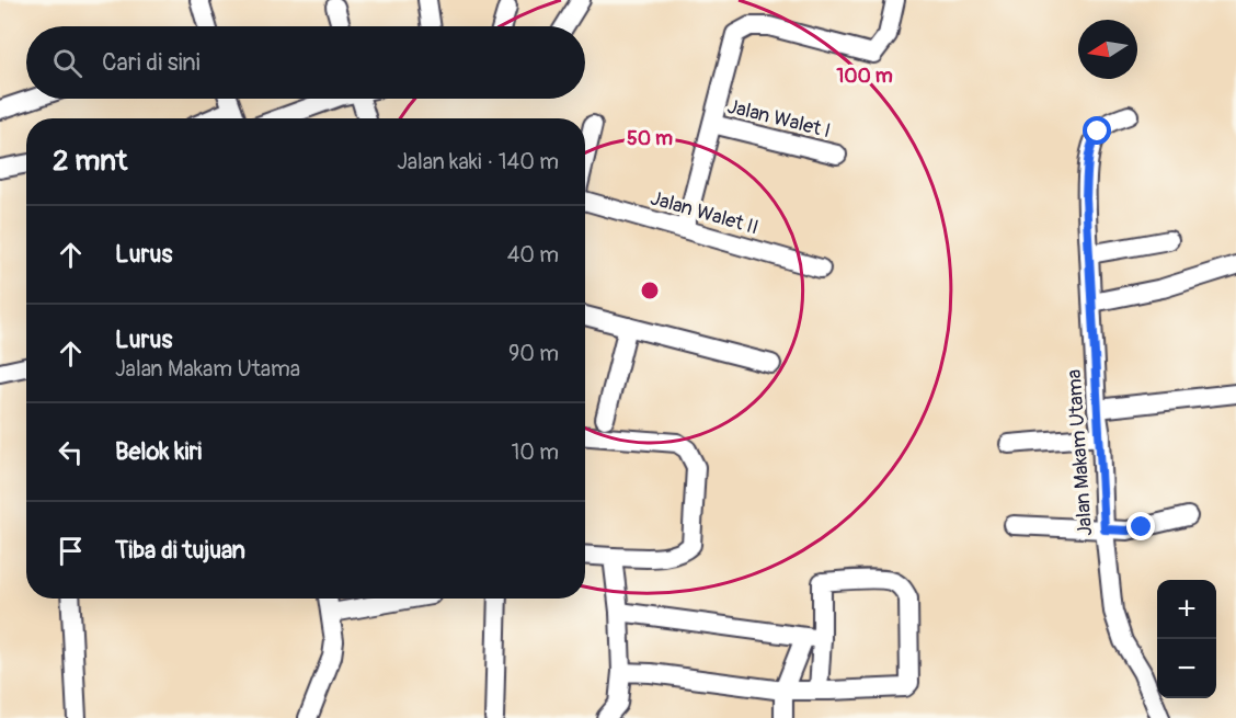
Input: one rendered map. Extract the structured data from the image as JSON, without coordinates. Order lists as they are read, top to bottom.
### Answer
{
  "streets": {
    "street": ["Jalan Walet I", "Jalan Walet II", "Jalan Makam Utama"]
  },
  "north": "left",
  "page": {
    "search": "Cari di sini",
    "heading": ["2 mnt", "Jalan kaki · 140 m"],
    "list": [
      ["Lurus", "40 m"],
      ["Lurus", "Jalan Makam Utama", "90 m"],
      ["Belok kiri", "10 m"],
      "Tiba di tujuan"
    ],
    "map_buttons": ["+", "−"]
  },
  "rings": ["100 m", "50 m"]
}
